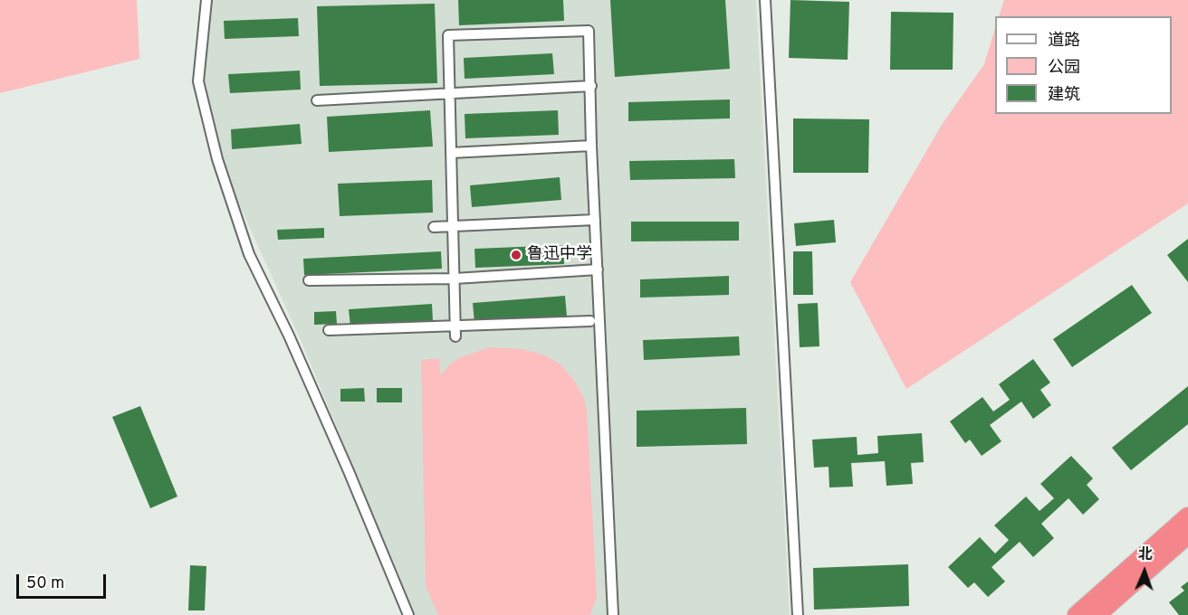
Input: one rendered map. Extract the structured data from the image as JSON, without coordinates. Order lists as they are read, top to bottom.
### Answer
{
  "places": ["鲁迅中学"],
  "legend": ["道路", "公园", "建筑"],
  "scale_bar": "50 m",
  "north": "top"
}
